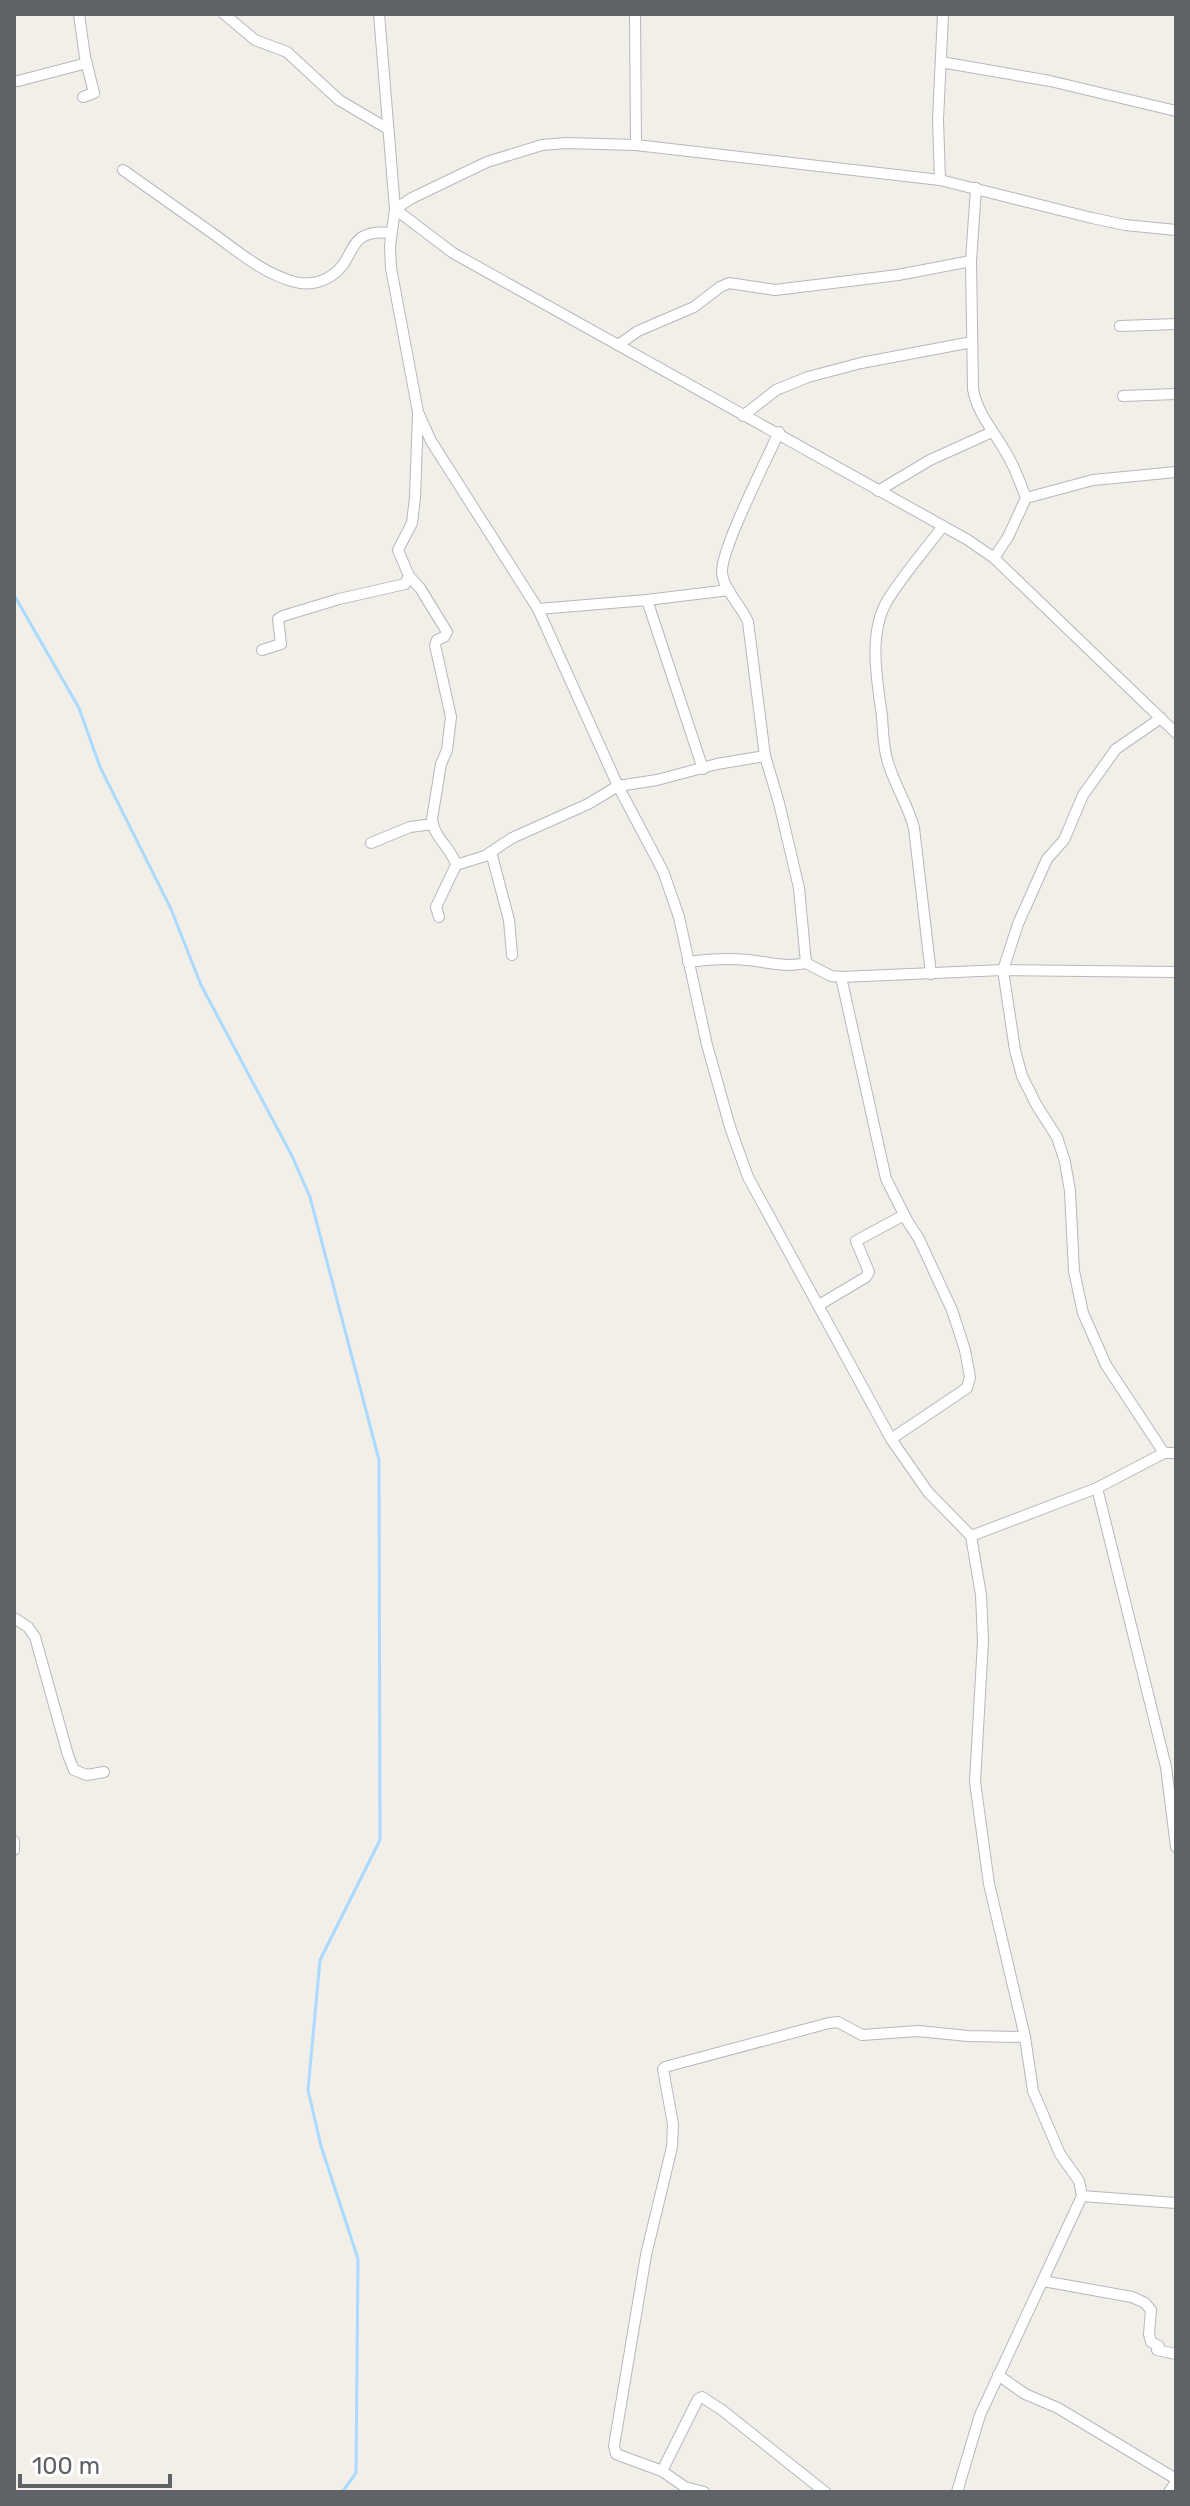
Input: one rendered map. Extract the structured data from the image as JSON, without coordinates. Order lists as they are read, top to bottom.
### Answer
{
  "scale_bar": "100 m"
}
